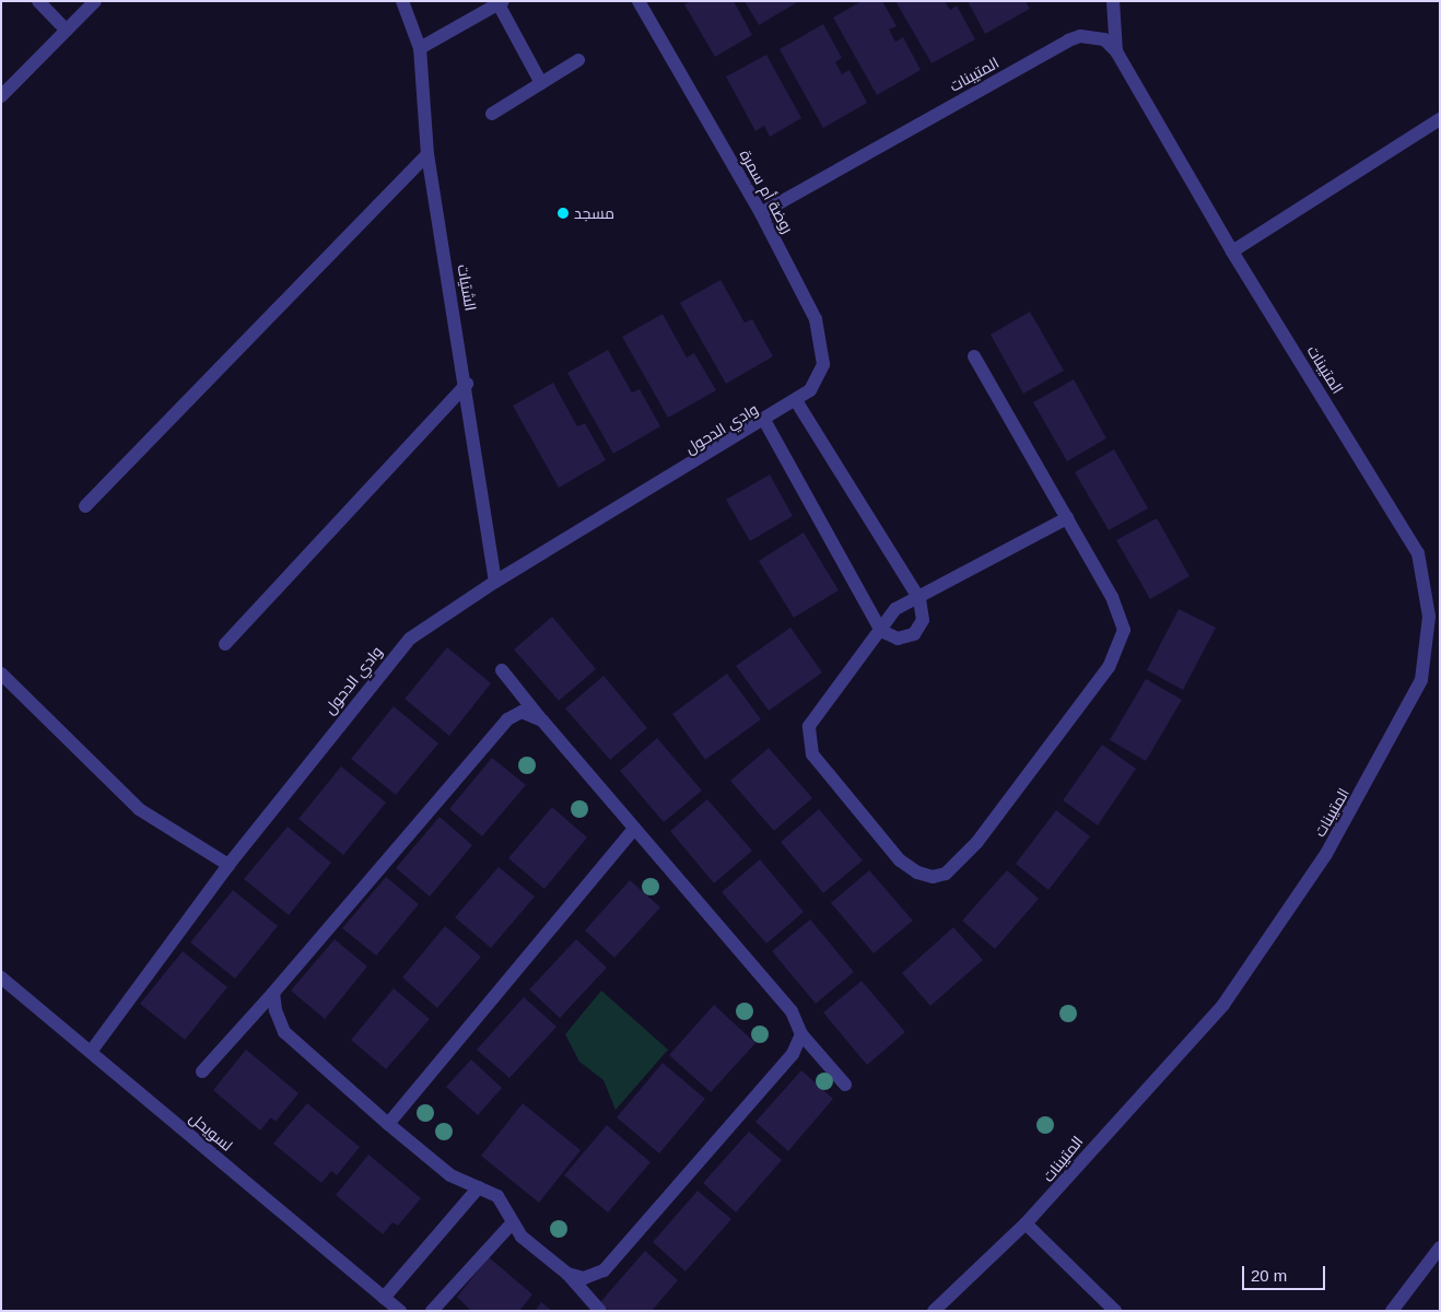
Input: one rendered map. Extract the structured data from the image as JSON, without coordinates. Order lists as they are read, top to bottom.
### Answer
{
  "streets": {
    "street": [
      "المتيبنات",
      "روضة أم سمرة",
      "الشتيات",
      "وادي الدحول",
      "لسويحل"
    ]
  },
  "crossings": [
    ["المتيبنات", "روضة أم سمرة"],
    ["روضة أم سمرة", "وادي الدحول"],
    ["الشتيات", "وادي الدحول"],
    ["وادي الدحول", "لسويحل"]
  ],
  "places": ["مسجد"],
  "scale_bar": "20 m"
}
